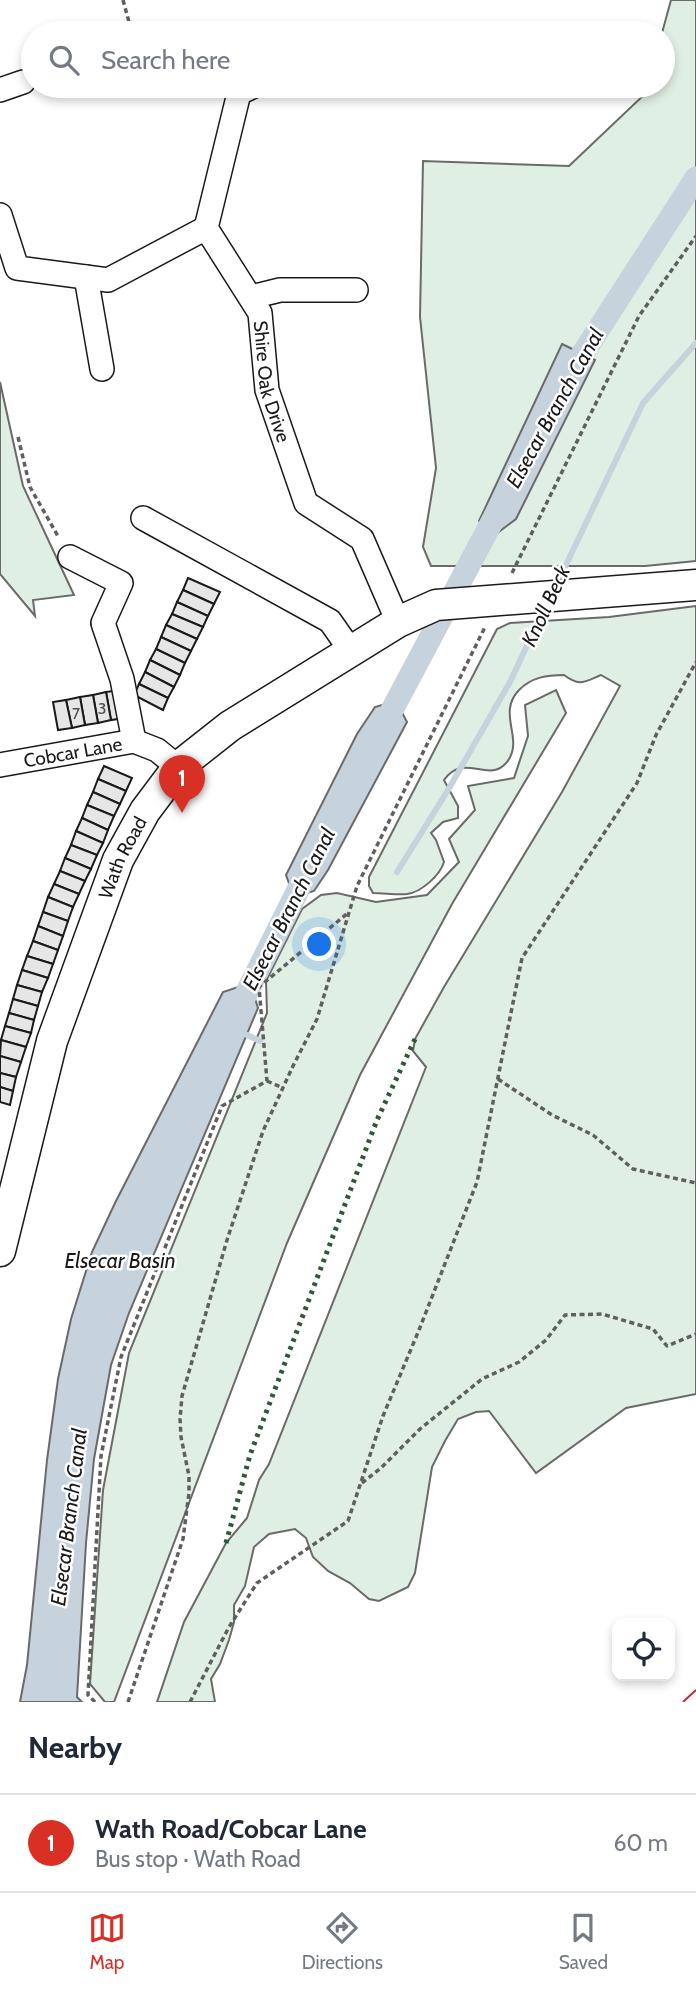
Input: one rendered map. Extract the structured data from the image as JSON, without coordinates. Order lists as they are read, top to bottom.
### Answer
{
  "streets": {
    "main road": ["Wath Road"],
    "street": ["Shire Oak Drive", "Cobcar Lane"]
  },
  "crossings": [
    ["Shire Oak Drive", "Wath Road"],
    ["Cobcar Lane", "Wath Road"]
  ],
  "water": ["Elsecar Branch Canal", "Knoll Beck", "Elsecar Basin"],
  "house_numbers": ["3", "7"],
  "page": {
    "search": "Search here",
    "pins": "1",
    "heading": "Nearby",
    "list": [
      {
        "mark": "1",
        "name": "Wath Road/Cobcar Lane",
        "note": "Bus stop · Wath Road",
        "value": "60 m"
      }
    ],
    "nav": ["Map", "Directions", "Saved"]
  }
}
